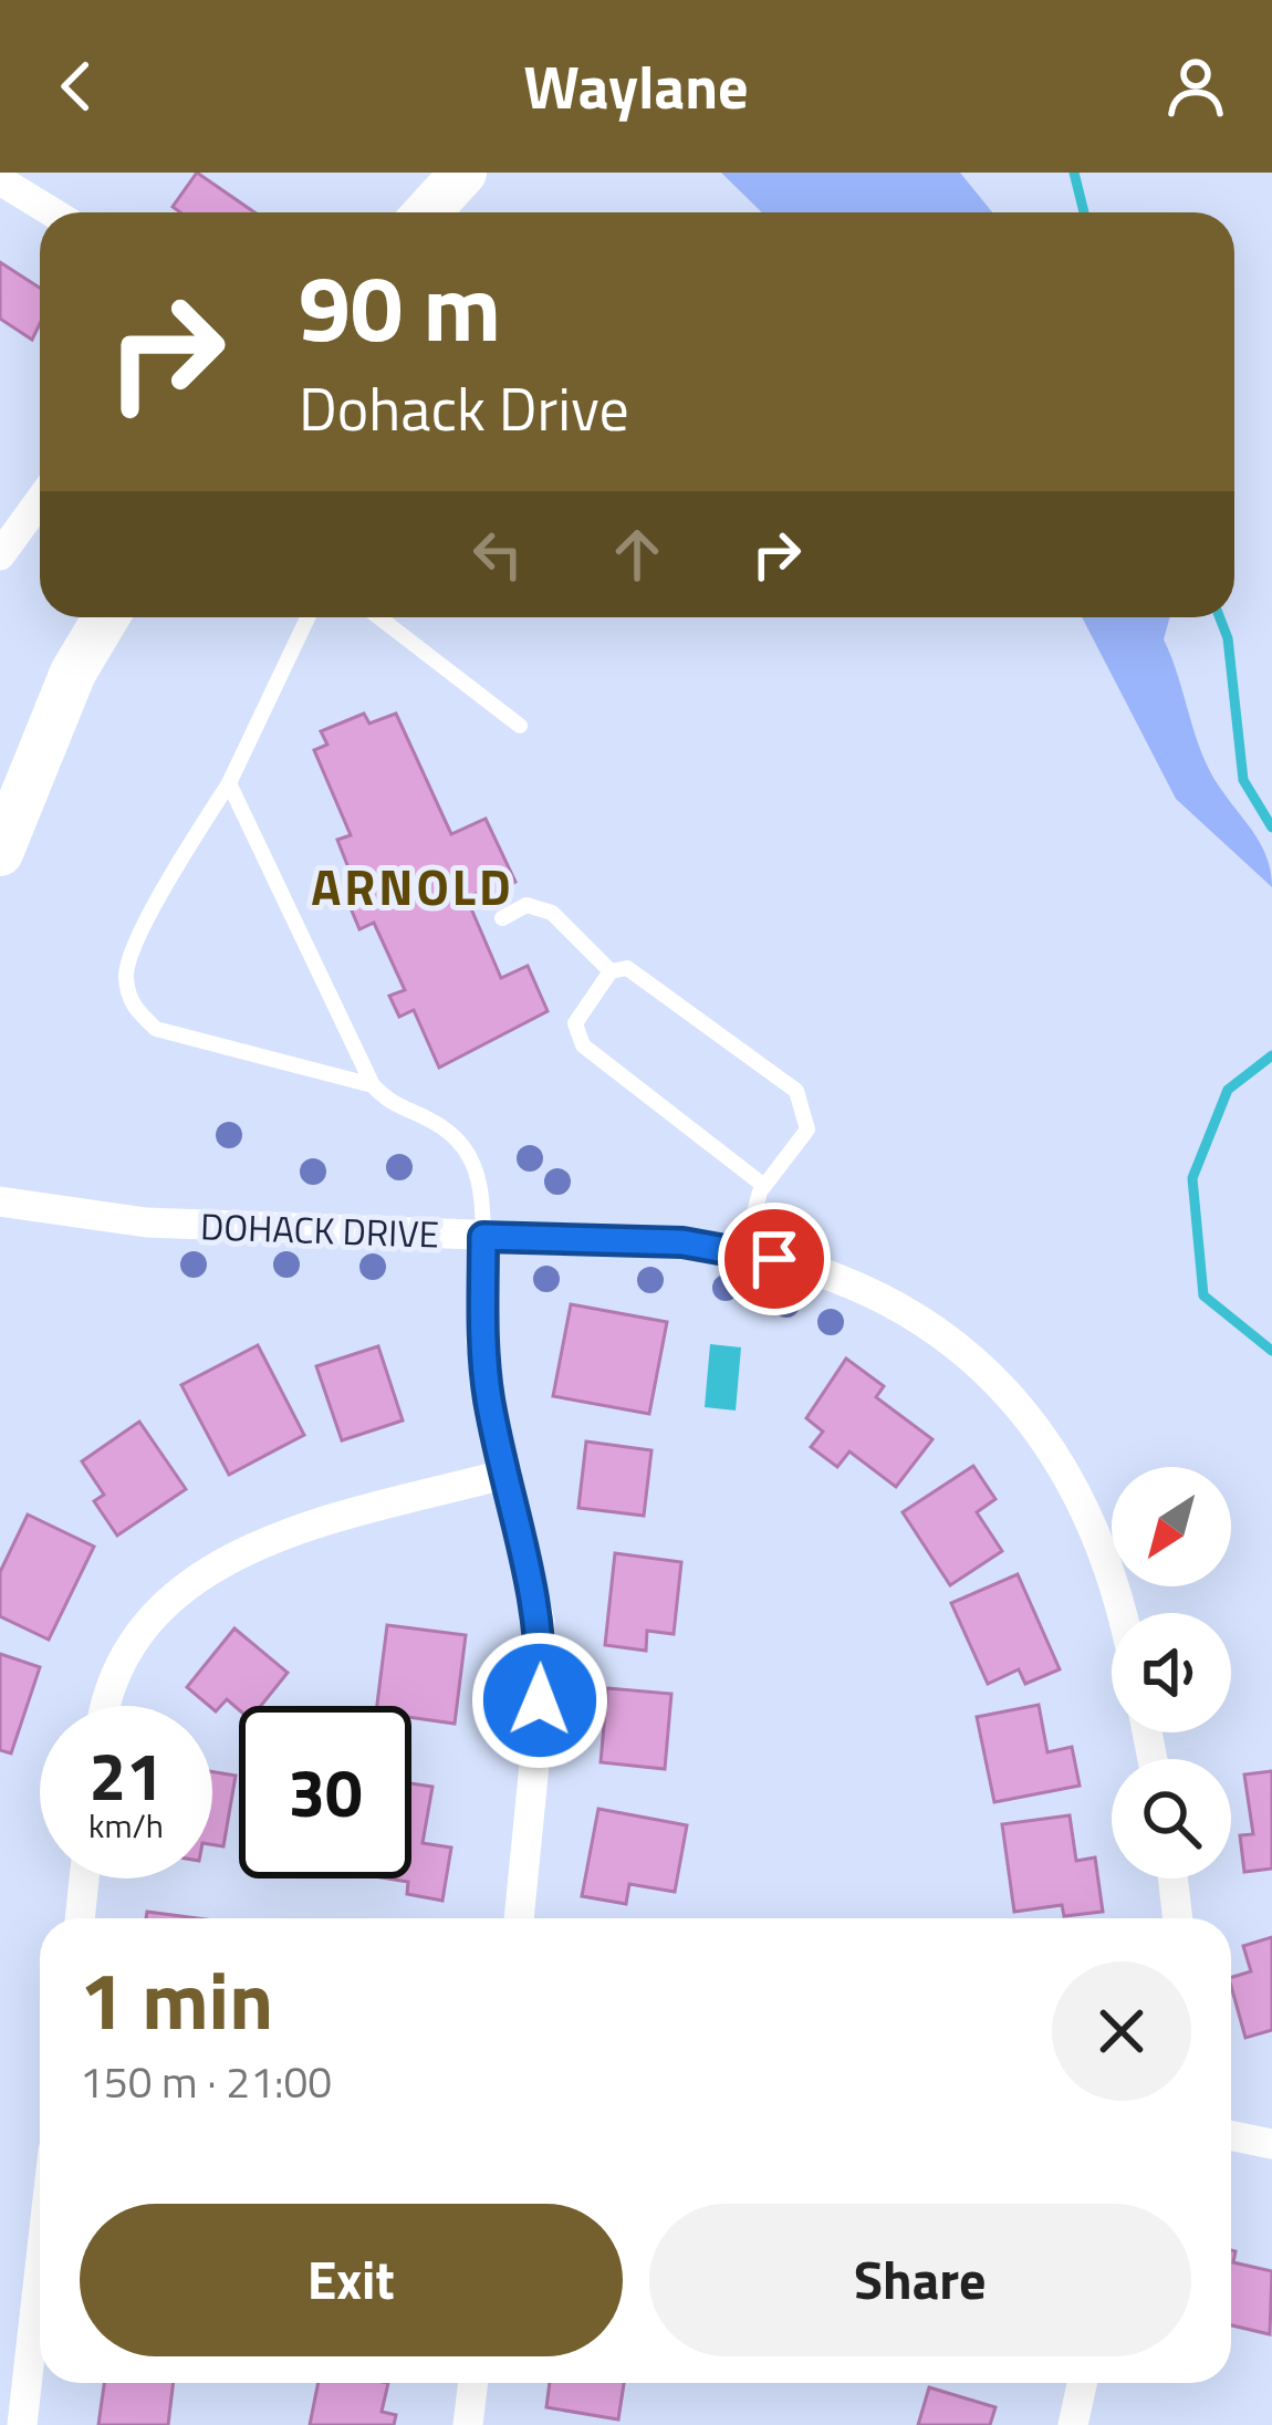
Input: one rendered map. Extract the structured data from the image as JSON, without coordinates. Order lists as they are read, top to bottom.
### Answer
{
  "streets": {
    "street": ["DOHACK DRIVE"]
  },
  "districts": ["ARNOLD"],
  "north": "bottom left",
  "page": {
    "header": "Waylane",
    "turn": ["90 m", "Dohack Drive"],
    "speed": "21 km/h",
    "limit": "30",
    "heading": ["1 min", "150 m · 21:00"],
    "buttons": ["Exit", "Share"]
  }
}
